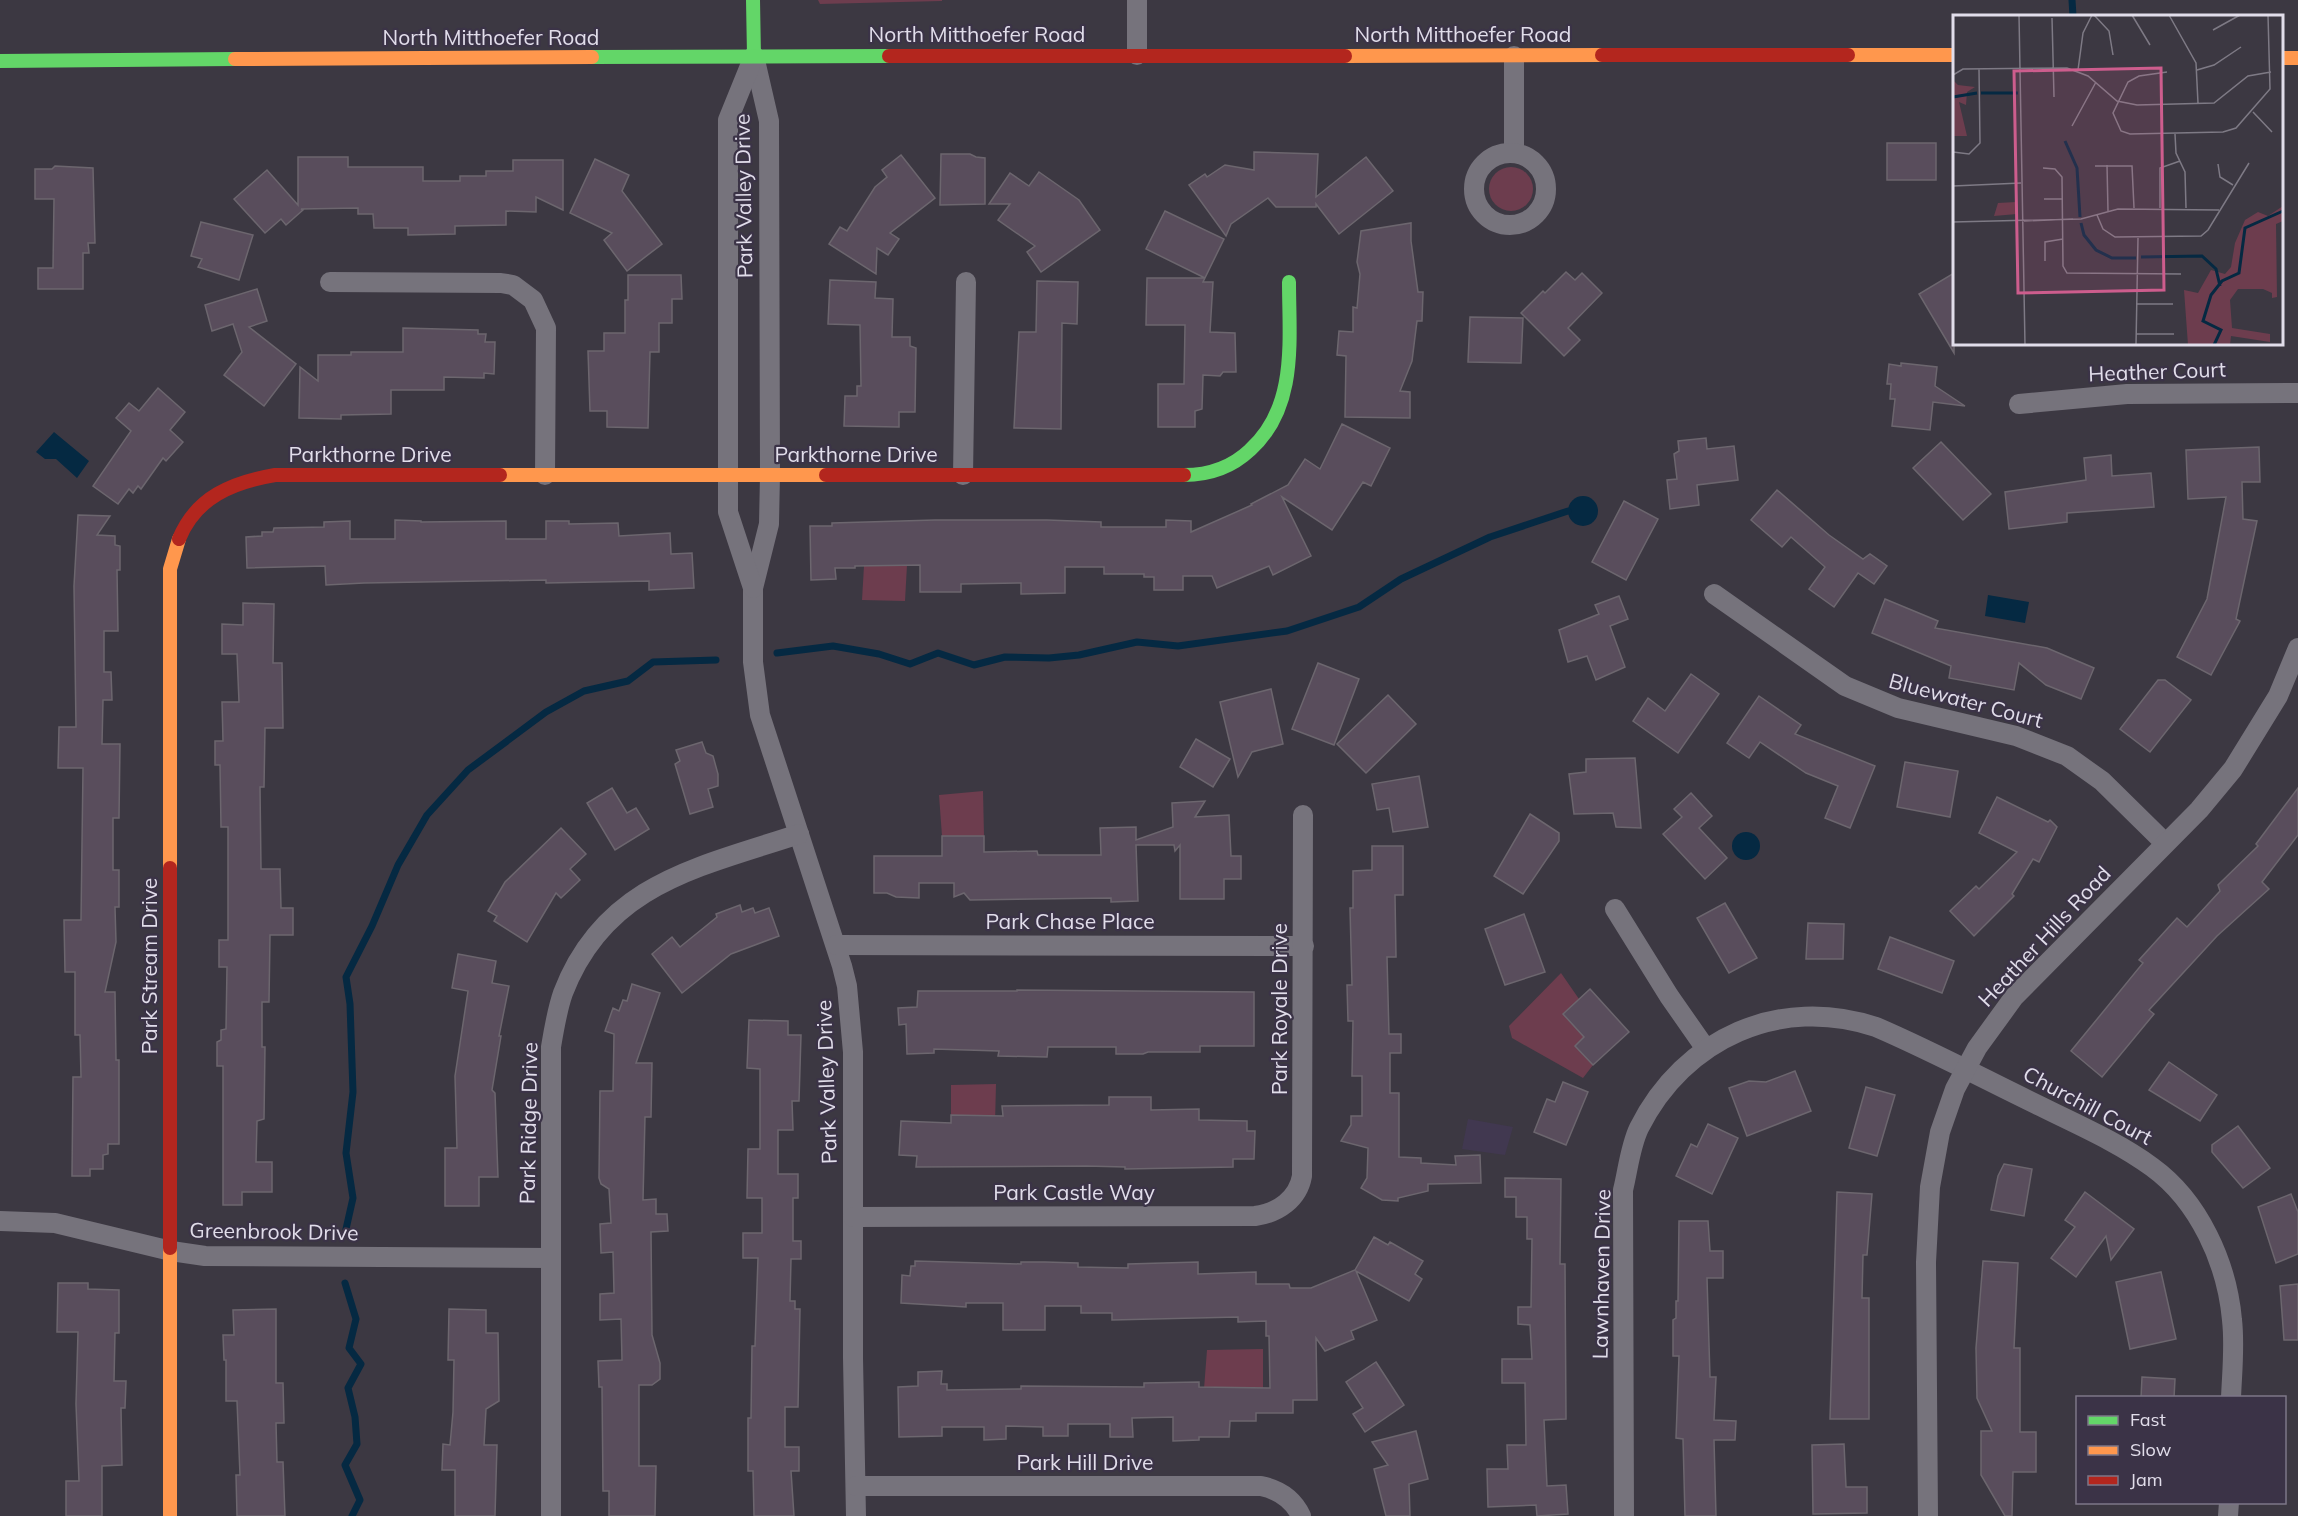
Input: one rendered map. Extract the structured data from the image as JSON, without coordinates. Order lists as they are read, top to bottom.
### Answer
{
  "streets": {
    "street": [
      "North Mitthoefer Road",
      "Park Valley Drive",
      "Heather Court",
      "Parkthorne Drive",
      "Bluewater Court",
      "Park Chase Place",
      "Heather Hills Road",
      "Park Stream Drive",
      "Park Royale Drive",
      "Churchill Court",
      "Park Ridge Drive",
      "Park Castle Way",
      "Greenbrook Drive",
      "Lawnhaven Drive",
      "Park Hill Drive"
    ]
  },
  "crossings": [
    ["North Mitthoefer Road", "Park Valley Drive"],
    ["Park Valley Drive", "Parkthorne Drive"],
    ["Park Valley Drive", "Park Chase Place"],
    ["Park Valley Drive", "Park Ridge Drive"],
    ["Park Valley Drive", "Park Castle Way"],
    ["Park Valley Drive", "Park Hill Drive"],
    ["Parkthorne Drive", "Park Stream Drive"],
    ["Bluewater Court", "Heather Hills Road"],
    ["Park Chase Place", "Park Royale Drive"],
    ["Heather Hills Road", "Churchill Court"],
    ["Heather Hills Road", "Lawnhaven Drive"],
    ["Park Stream Drive", "Greenbrook Drive"],
    ["Park Royale Drive", "Park Castle Way"],
    ["Churchill Court", "Lawnhaven Drive"],
    ["Park Ridge Drive", "Greenbrook Drive"]
  ],
  "legend": ["Fast", "Slow", "Jam"]
}
